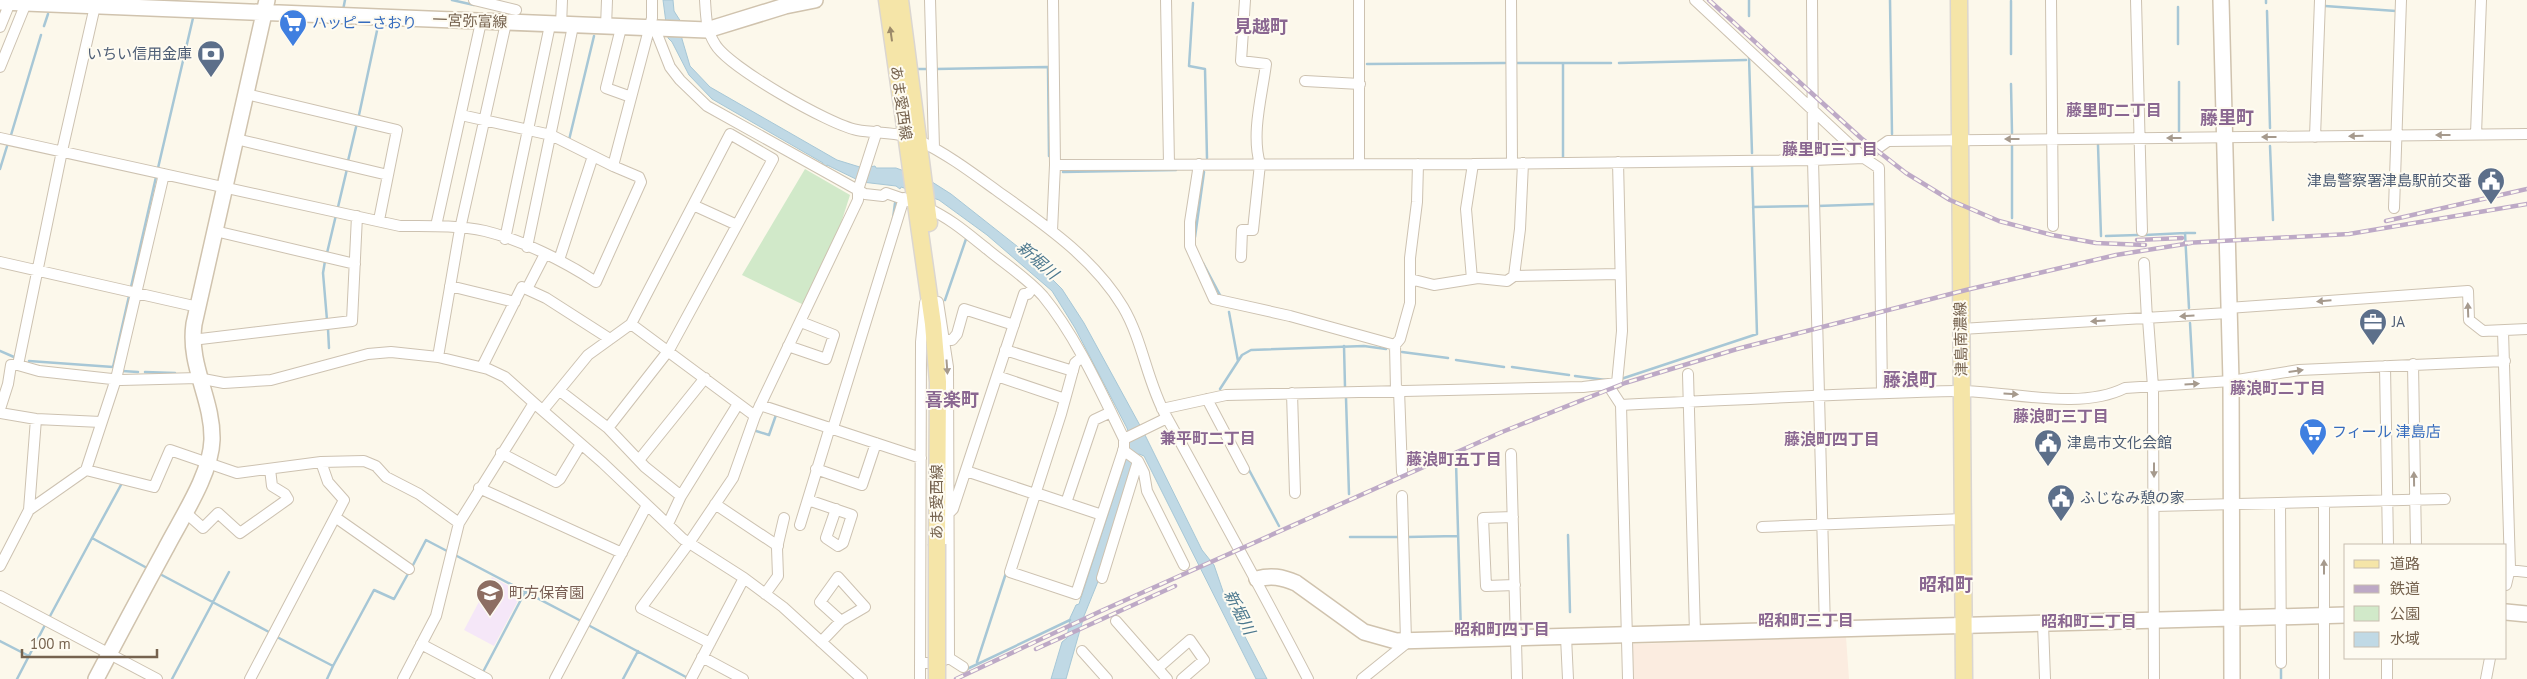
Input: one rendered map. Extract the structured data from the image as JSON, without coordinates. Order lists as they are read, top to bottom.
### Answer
{
  "streets": {
    "main road": ["あま愛西線", "津島南濃線"],
    "street": ["一宮弥富線"]
  },
  "districts": [
    "見越町",
    "藤里町二丁目",
    "藤里町",
    "藤里町三丁目",
    "藤浪町",
    "藤浪町二丁目",
    "喜楽町",
    "藤浪町三丁目",
    "兼平町二丁目",
    "藤浪町四丁目",
    "藤浪町五丁目",
    "昭和町",
    "昭和町三丁目",
    "昭和町二丁目",
    "昭和町四丁目"
  ],
  "water": ["新堀川"],
  "places": {
    "supermarket": ["ハッピーさおり", "フィール 津島店"],
    "bank": ["いちい信用金庫"],
    "public building": ["津島警察署津島駅前交番", "津島市文化会館", "ふじなみ憩の家"],
    "office": ["JA"],
    "school or university": ["町方保育園"]
  },
  "legend": [
    "道路",
    "鉄道",
    "公園",
    "水域"
  ],
  "scale_bar": "100 m"
}
